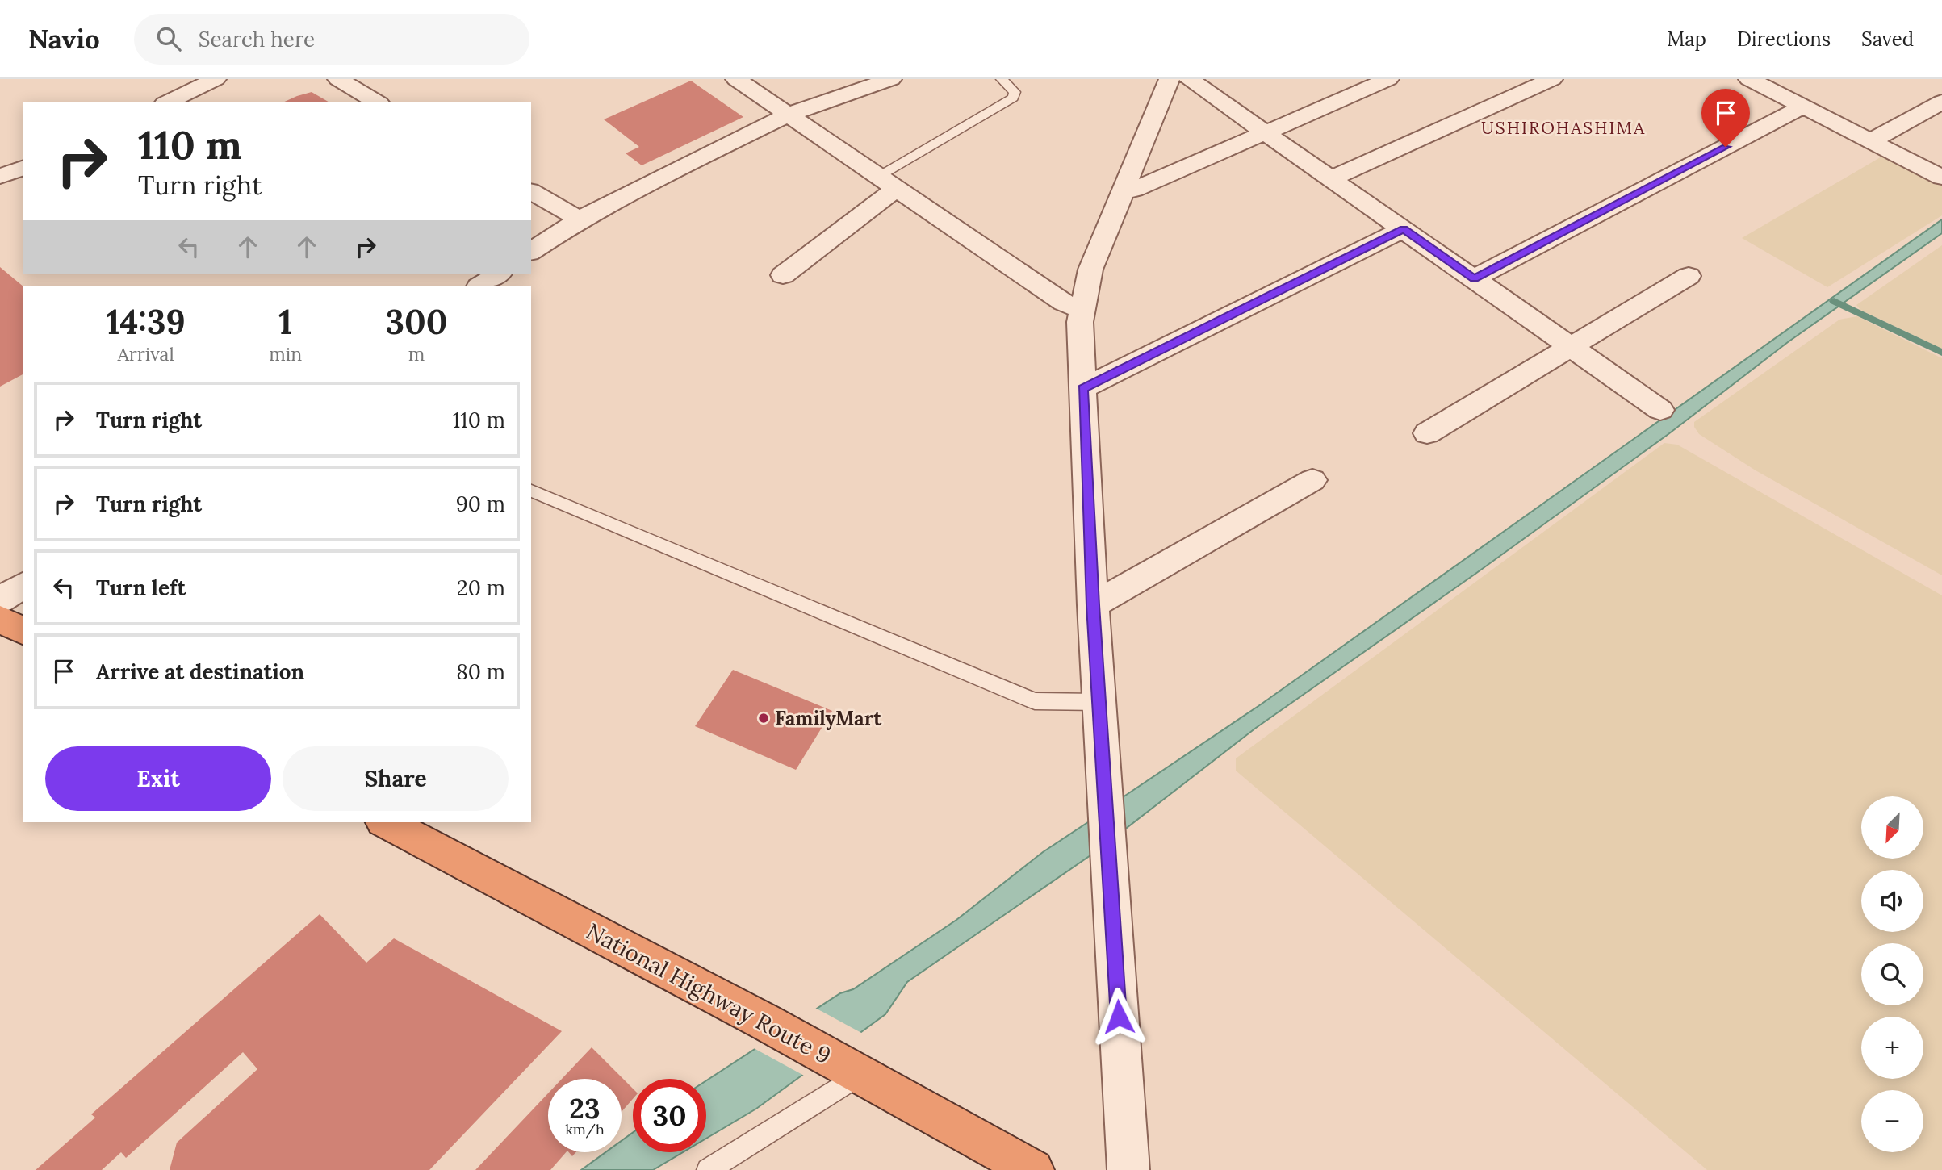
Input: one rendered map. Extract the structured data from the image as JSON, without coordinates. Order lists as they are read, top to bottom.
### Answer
{
  "streets": {
    "highway": ["National Highway Route 9"]
  },
  "districts": ["USHIROHASHIMA"],
  "places": ["FamilyMart"],
  "north": "bottom left",
  "page": {
    "header": "Navio",
    "search": "Search here",
    "nav": ["Map", "Directions", "Saved"],
    "turn": ["110 m", "Turn right"],
    "eta": [
      "14:39",
      "Arrival",
      "1",
      "min",
      "300",
      "m"
    ],
    "list": [
      {
        "name": "Turn right",
        "value": "110 m"
      },
      {
        "name": "Turn right",
        "value": "90 m"
      },
      {
        "name": "Turn left",
        "value": "20 m"
      },
      {
        "name": "Arrive at destination",
        "value": "80 m"
      }
    ],
    "buttons": ["Exit", "Share"],
    "map_buttons": ["+", "−"],
    "speed": "23 km/h",
    "limit": "30"
  }
}
